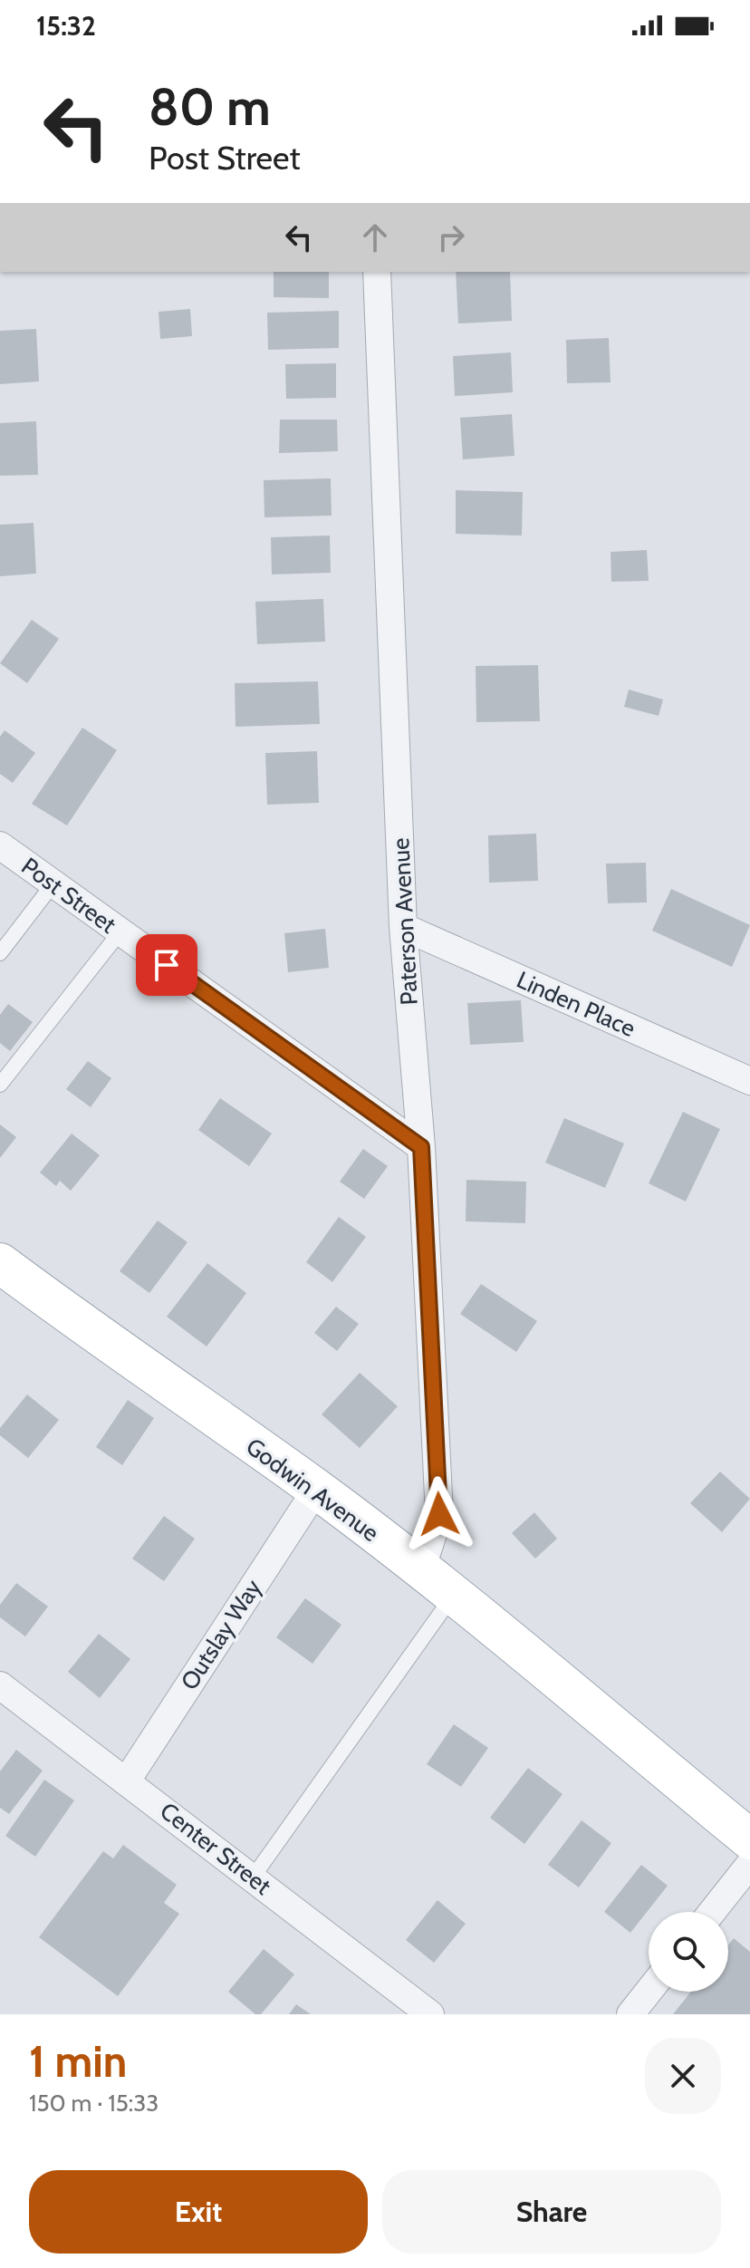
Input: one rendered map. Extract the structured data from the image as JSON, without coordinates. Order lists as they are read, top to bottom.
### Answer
{
  "streets": {
    "main road": ["Godwin Avenue"],
    "street": [
      "Post Street",
      "Paterson Avenue",
      "Linden Place",
      "Outslay Way",
      "Center Street"
    ]
  },
  "crossings": [
    ["Post Street", "Paterson Avenue"],
    ["Paterson Avenue", "Linden Place"],
    ["Paterson Avenue", "Godwin Avenue"],
    ["Godwin Avenue", "Outslay Way"],
    ["Outslay Way", "Center Street"]
  ],
  "page": {
    "status": "15:32",
    "turn": ["80 m", "Post Street"],
    "heading": ["1 min", "150 m · 15:33"],
    "buttons": ["Exit", "Share"]
  }
}
